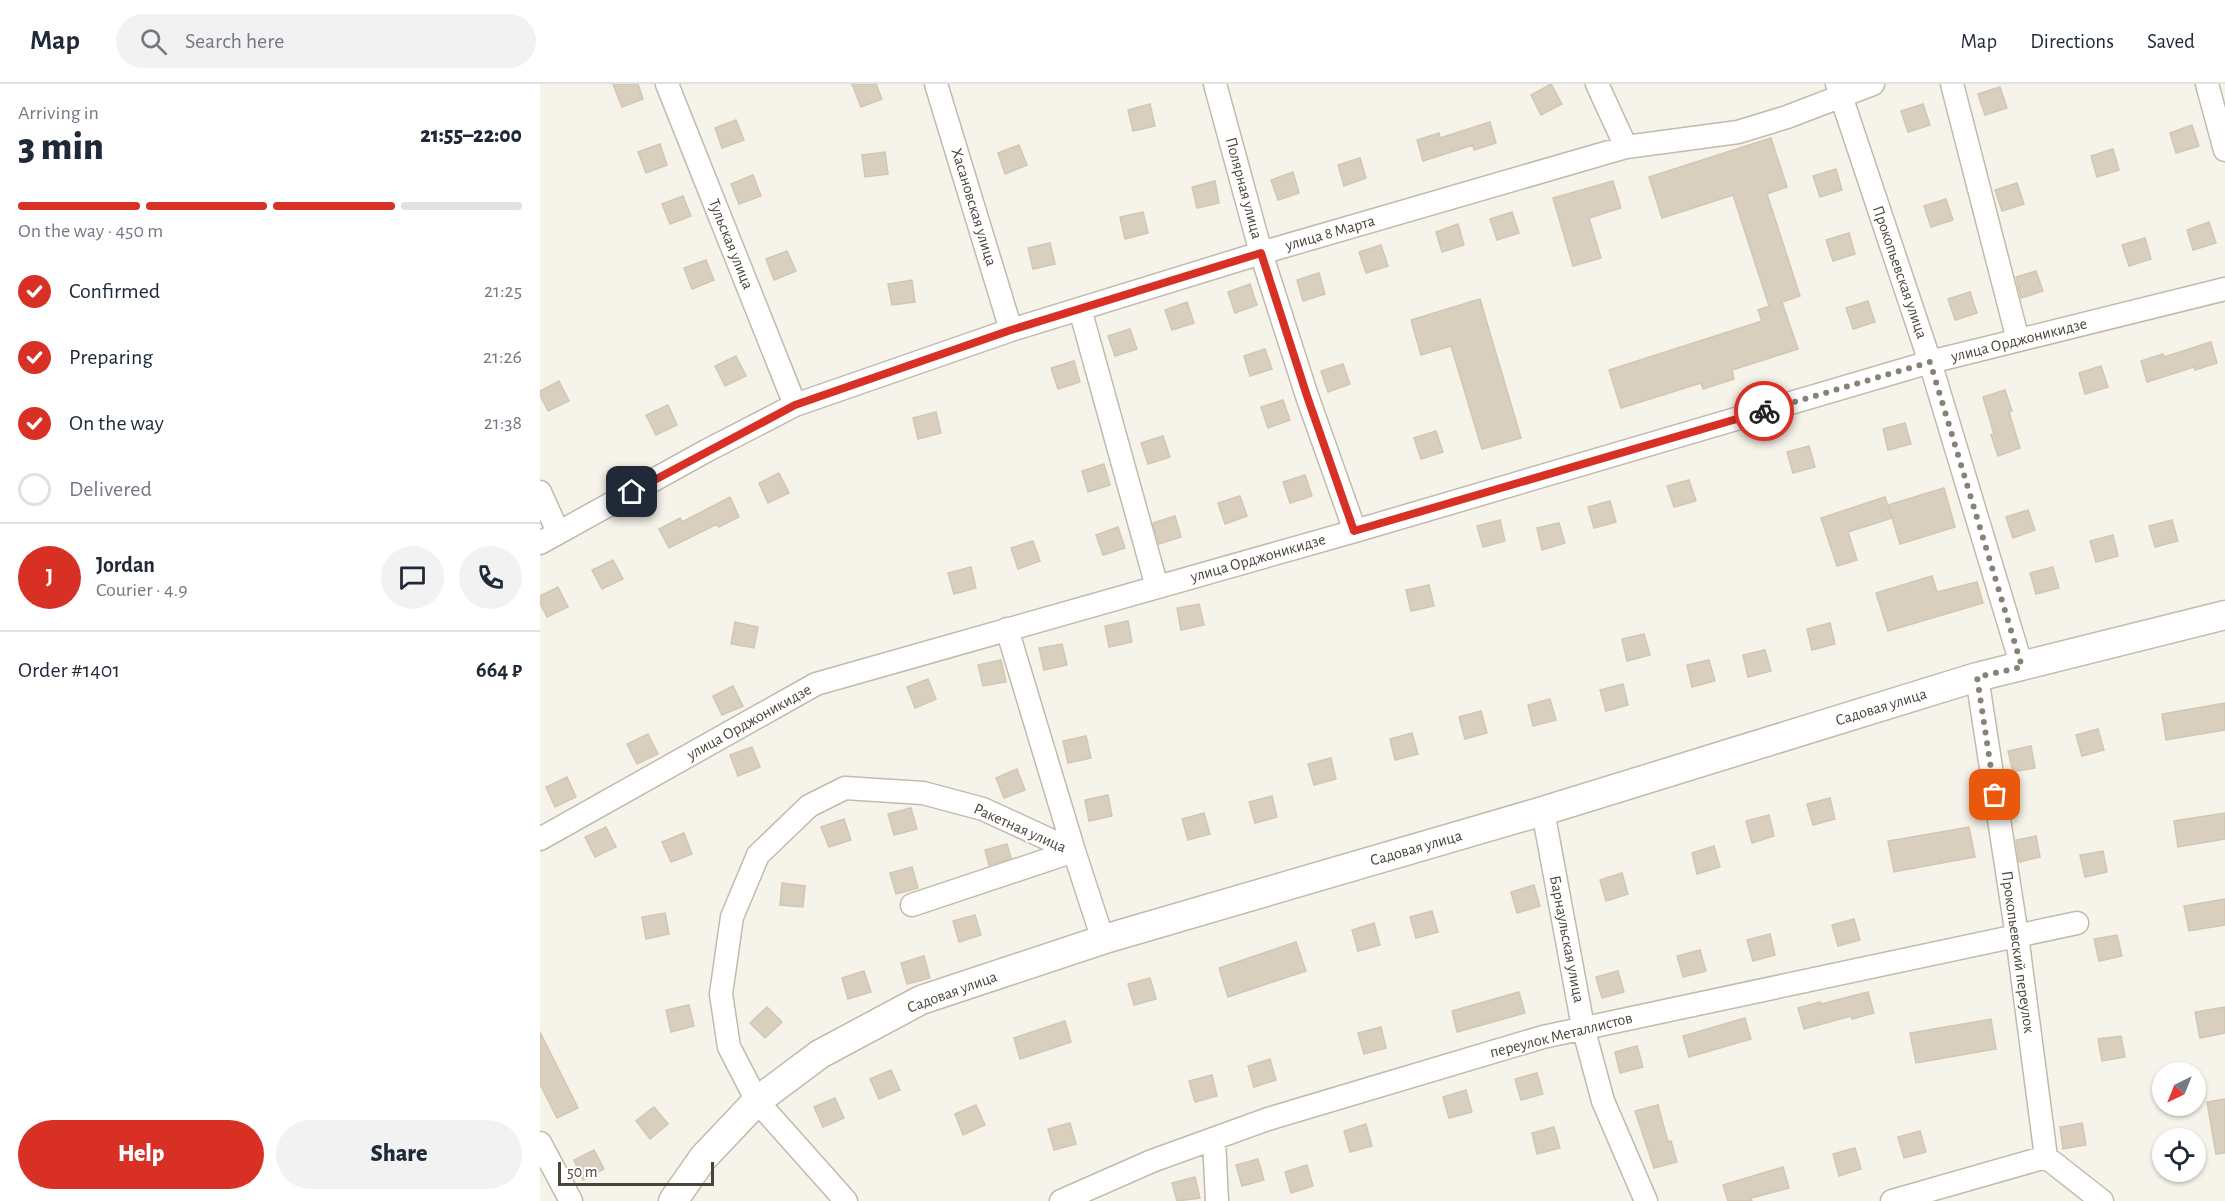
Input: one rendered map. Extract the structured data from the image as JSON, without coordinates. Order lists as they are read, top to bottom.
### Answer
{
  "streets": {
    "street": [
      "Полярная улица",
      "Хасановская улица",
      "улица 8 Марта",
      "Тульская улица",
      "Прокопьевская улица",
      "улица Орджоникидзе",
      "Садовая улица",
      "Ракетная улица",
      "Барнаульская улица",
      "Прокопьевский переулок",
      "переулок Металлистов"
    ]
  },
  "crossings": [
    ["Полярная улица", "улица 8 Марта"],
    ["Полярная улица", "улица Орджоникидзе"],
    ["Хасановская улица", "улица 8 Марта"],
    ["улица 8 Марта", "Тульская улица"],
    ["улица 8 Марта", "Прокопьевская улица"],
    ["Прокопьевская улица", "улица Орджоникидзе"],
    ["Прокопьевская улица", "Садовая улица"],
    ["Садовая улица", "Ракетная улица"],
    ["Садовая улица", "Барнаульская улица"],
    ["Садовая улица", "Прокопьевский переулок"],
    ["Барнаульская улица", "переулок Металлистов"],
    ["Прокопьевский переулок", "переулок Металлистов"]
  ],
  "scale_bar": "50 m",
  "north": "bottom left",
  "page": {
    "header": "Map",
    "search": "Search here",
    "nav": ["Map", "Directions", "Saved"],
    "heading": ["3 min", "Arriving in", "21:55–22:00"],
    "panel": [
      "Jordan",
      "Courier · 4.9",
      "Order #1401",
      "664 ₽"
    ],
    "bar": "On the way · 450 m",
    "list": [
      ["Confirmed", "21:25"],
      ["Preparing", "21:26"],
      ["On the way", "21:38"],
      "Delivered"
    ],
    "round": "J",
    "buttons": ["Help", "Share"],
    "scale": "50 m"
  }
}
